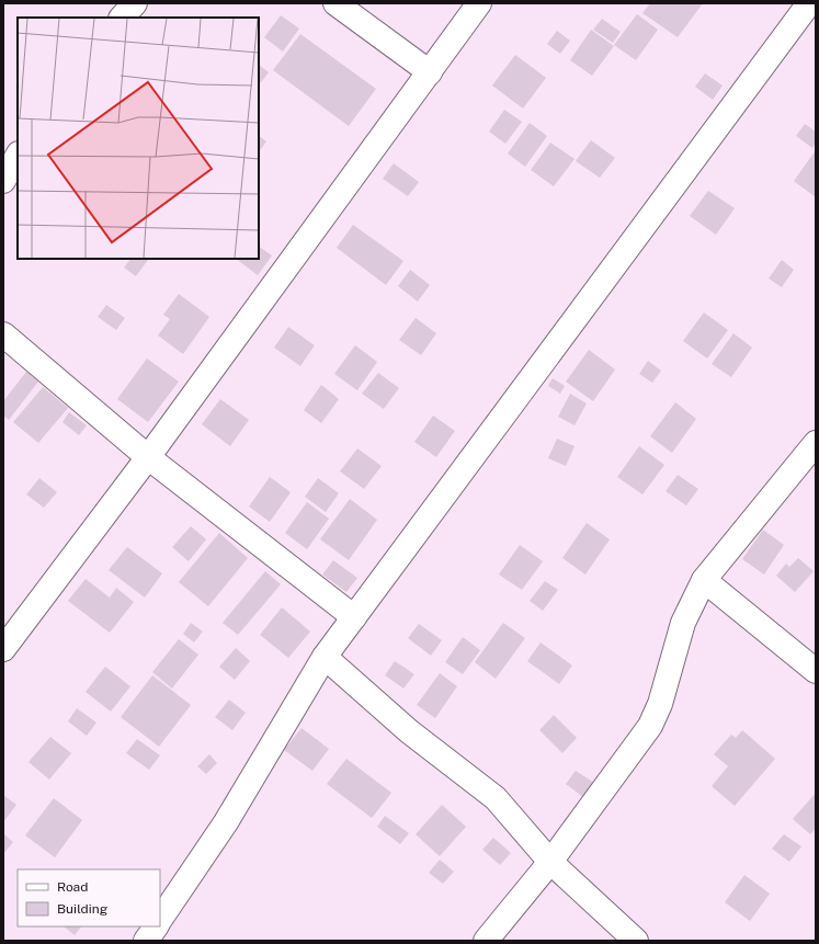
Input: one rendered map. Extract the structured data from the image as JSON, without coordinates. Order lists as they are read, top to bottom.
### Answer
{
  "legend": ["Road", "Building"]
}
